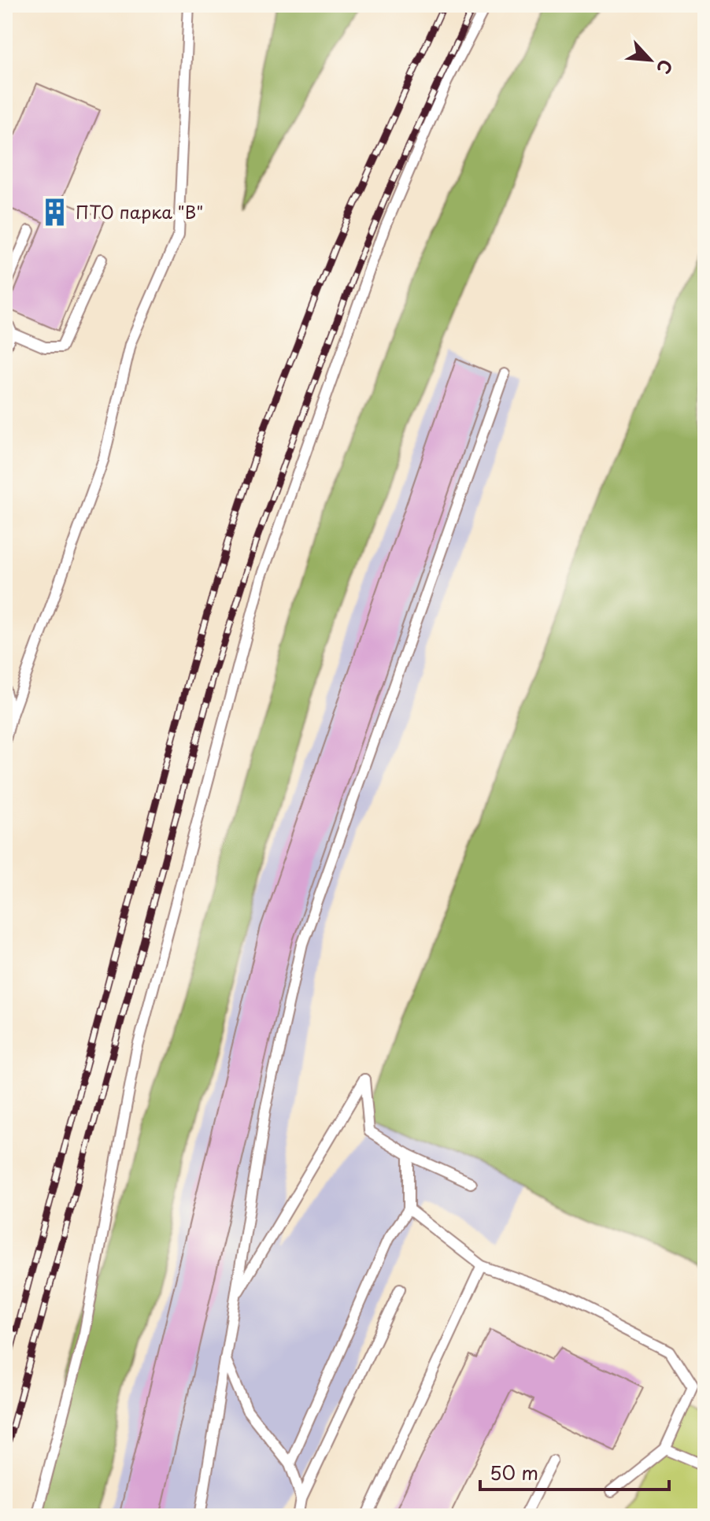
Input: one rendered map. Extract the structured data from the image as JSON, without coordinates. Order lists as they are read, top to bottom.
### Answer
{
  "places": {
    "building": ["ПТО парка \"В\""]
  },
  "scale_bar": "50 m",
  "north": "bottom right"
}
